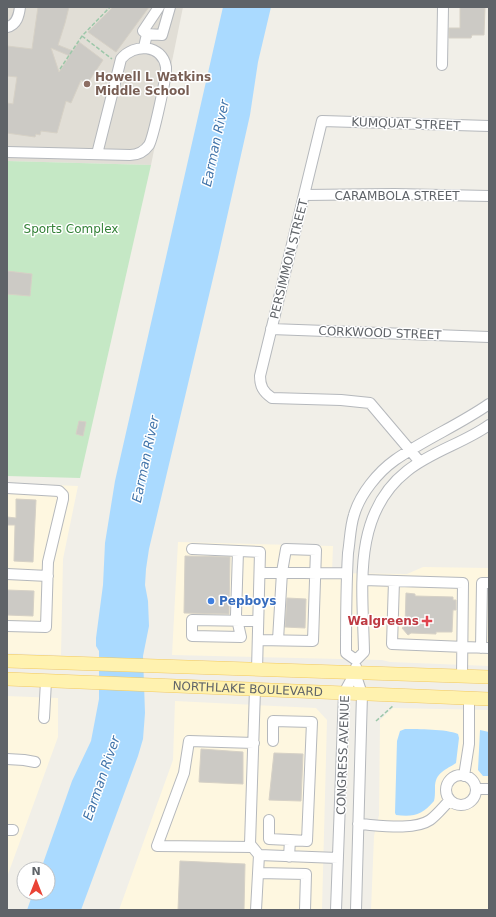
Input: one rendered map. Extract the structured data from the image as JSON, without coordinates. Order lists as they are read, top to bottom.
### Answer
{
  "streets": {
    "main road": ["NORTHLAKE BOULEVARD"],
    "street": [
      "KUMQUAT STREET",
      "CARAMBOLA STREET",
      "PERSIMMON STREET",
      "CORKWOOD STREET",
      "CONGRESS AVENUE"
    ]
  },
  "crossings": [
    ["KUMQUAT STREET", "PERSIMMON STREET"],
    ["CARAMBOLA STREET", "PERSIMMON STREET"],
    ["PERSIMMON STREET", "CORKWOOD STREET"],
    ["NORTHLAKE BOULEVARD", "CONGRESS AVENUE"]
  ],
  "water": ["Earman River"],
  "parks": ["Sports Complex"],
  "places": {
    "other": ["Howell L Watkins Middle School", "Pepboys"],
    "health": ["Walgreens"]
  },
  "north": "top"
}
